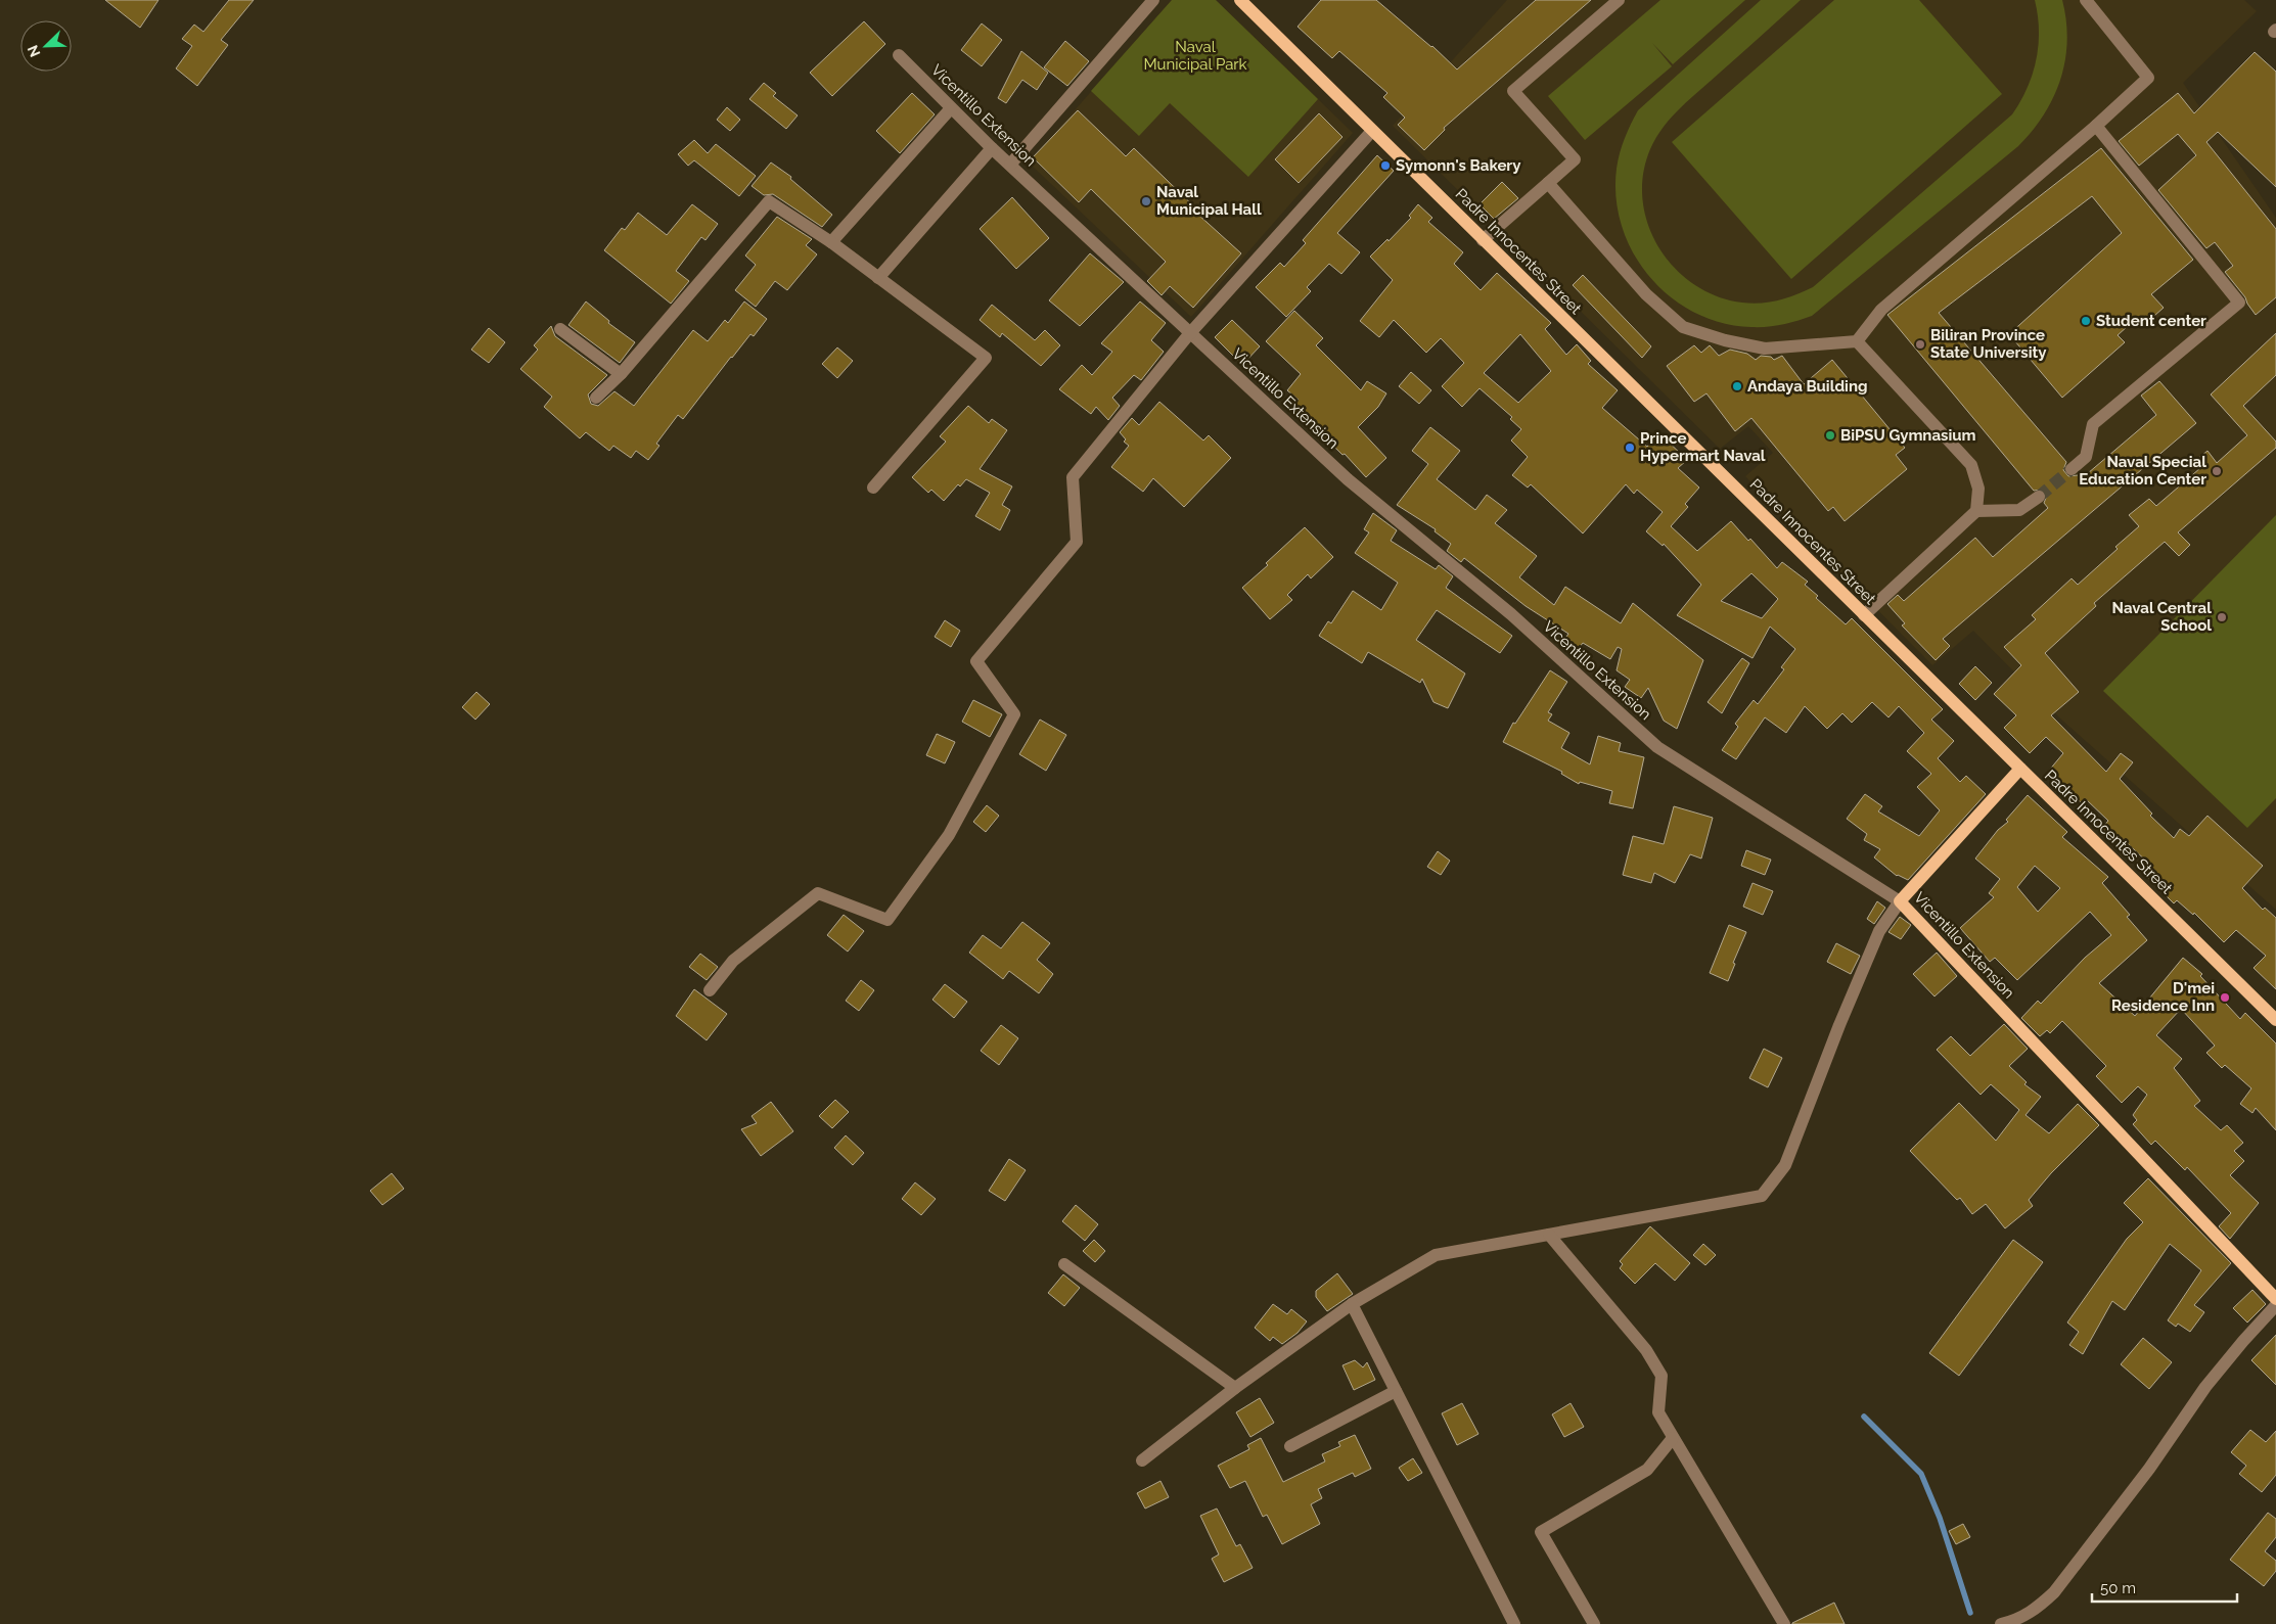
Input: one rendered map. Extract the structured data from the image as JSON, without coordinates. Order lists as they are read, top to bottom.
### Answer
{
  "streets": {
    "main road": ["Vicentillo Extension", "Padre Innocentes Street"]
  },
  "parks": ["Naval Municipal Park"],
  "places": [
    "Symonn's Bakery",
    "Naval Municipal Hall",
    "Student center",
    "Biliran Province State University",
    "Andaya Building",
    "BiPSU Gymnasium",
    "Prince Hypermart Naval",
    "Naval Special Education Center",
    "Naval Central School",
    "D'mei Residence Inn"
  ],
  "scale_bar": "50 m",
  "north": "bottom left"
}
